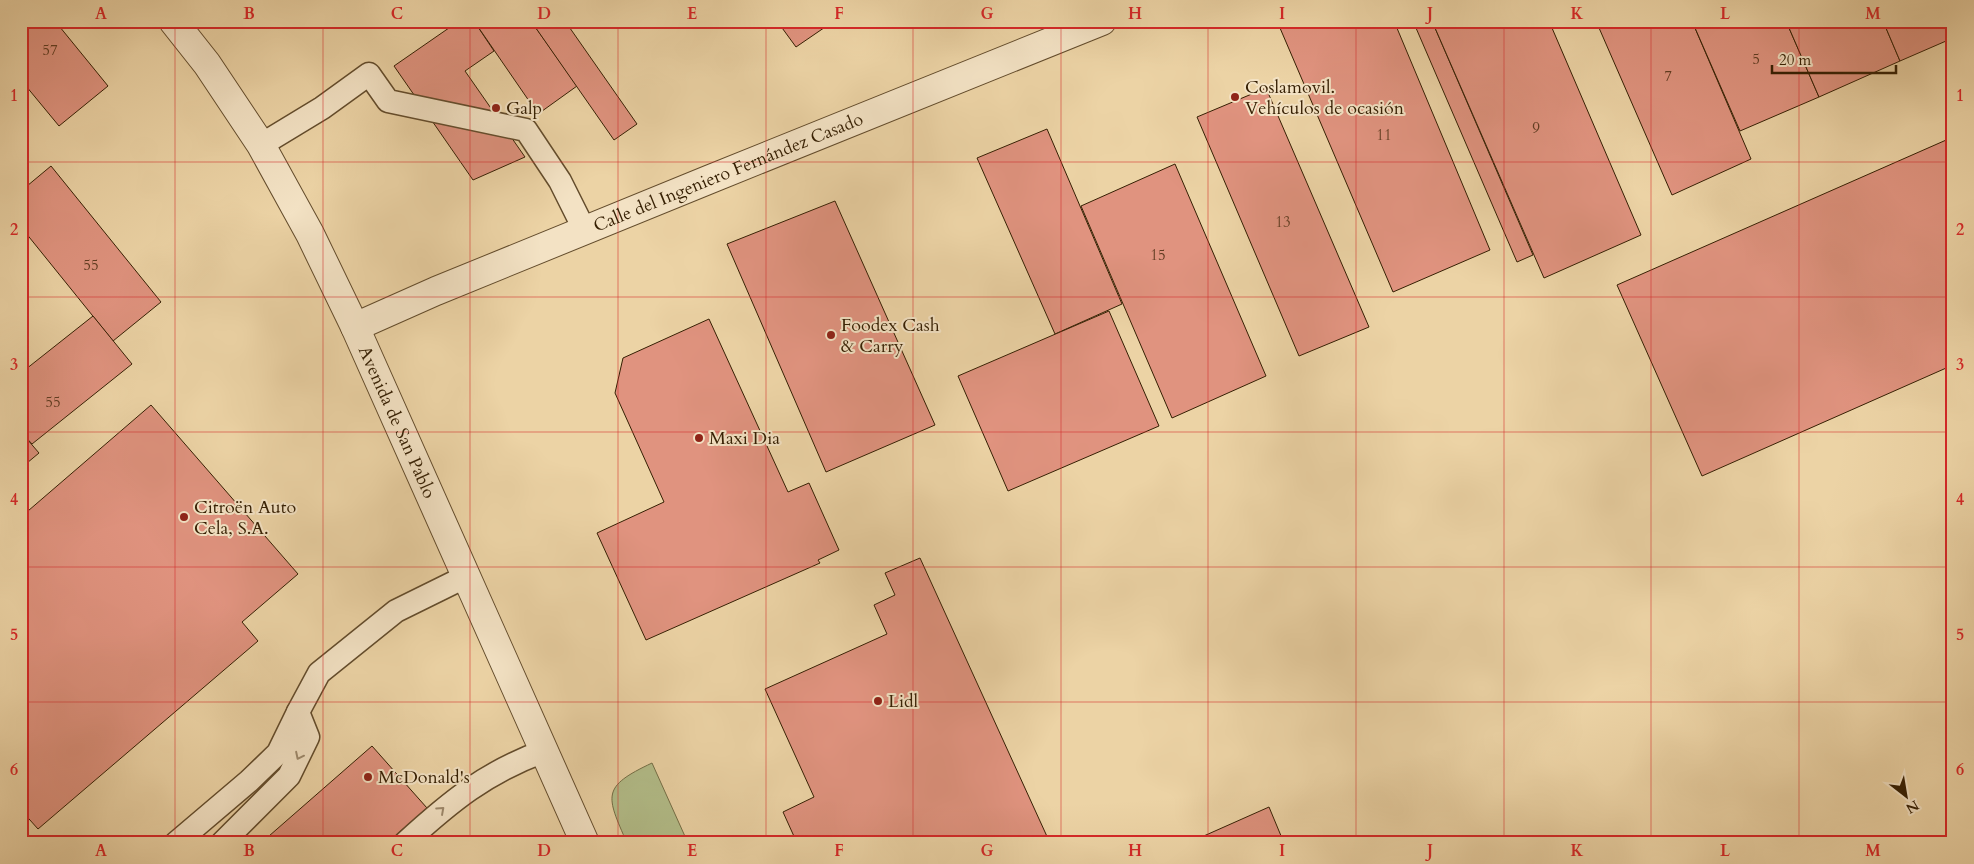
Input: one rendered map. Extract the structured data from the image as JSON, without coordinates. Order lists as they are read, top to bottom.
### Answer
{
  "streets": {
    "street": ["Calle del Ingeniero Fernández Casado", "Avenida de San Pablo"]
  },
  "crossings": [
    ["Calle del Ingeniero Fernández Casado", "Avenida de San Pablo"]
  ],
  "places": [
    "Coslamovil. Vehículos de ocasión",
    "Galp",
    "Foodex Cash & Carry",
    "Maxi Dia",
    "Citroën Auto Cela, S.A.",
    "Lidl",
    "McDonald's"
  ],
  "house_numbers": [
    "57",
    "5",
    "7",
    "9",
    "11",
    "13",
    "15",
    "55",
    "55"
  ],
  "scale_bar": "20 m",
  "north": "bottom right",
  "grid": {
    "columns": [
      "A",
      "B",
      "C",
      "D",
      "E",
      "F",
      "G",
      "H",
      "I",
      "J",
      "K",
      "L",
      "M"
    ],
    "rows": [
      "1",
      "2",
      "3",
      "4",
      "5",
      "6"
    ]
  }
}
